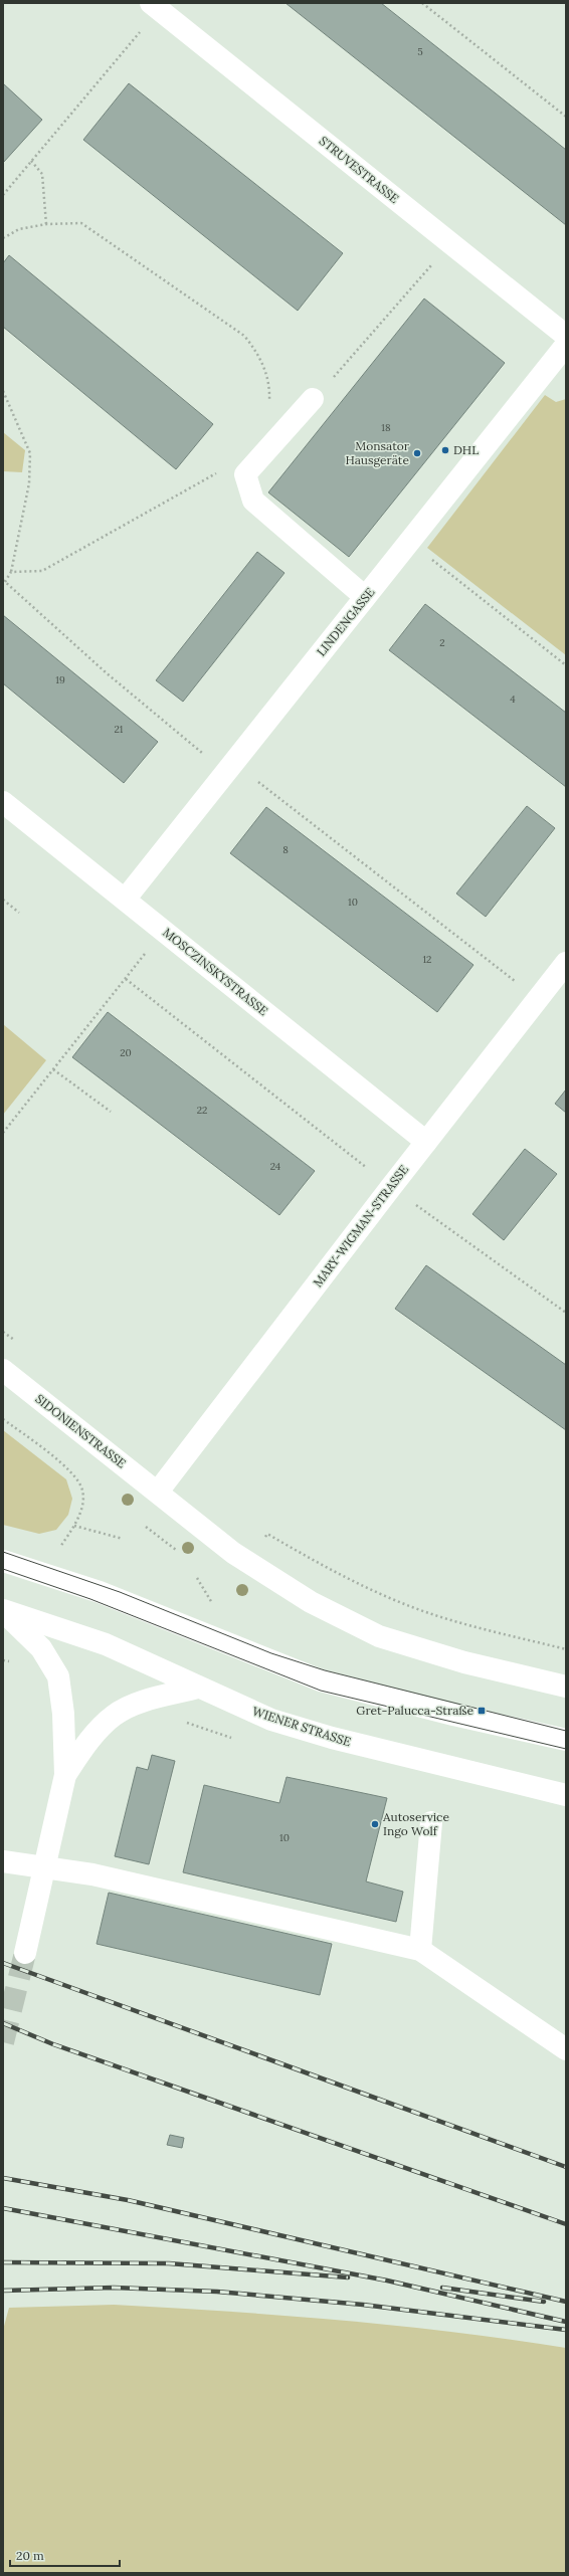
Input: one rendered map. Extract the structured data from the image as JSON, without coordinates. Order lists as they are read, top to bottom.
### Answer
{
  "streets": {
    "street": [
      "STRUVESTRASSE",
      "LINDENGASSE",
      "MOSCZINSKYSTRASSE",
      "MARY-WIGMAN-STRASSE",
      "SIDONIENSTRASSE",
      "WIENER STRASSE"
    ]
  },
  "crossings": [
    ["LINDENGASSE", "MOSCZINSKYSTRASSE"],
    ["MOSCZINSKYSTRASSE", "MARY-WIGMAN-STRASSE"],
    ["MARY-WIGMAN-STRASSE", "SIDONIENSTRASSE"]
  ],
  "places": {
    "other": ["DHL", "Monsator Hausgeräte", "Autoservice Ingo Wolf"],
    "transit": ["Gret-Palucca-Straße"]
  },
  "house_numbers": [
    "5",
    "18",
    "2",
    "19",
    "4",
    "21",
    "8",
    "10",
    "12",
    "20",
    "22",
    "24",
    "10"
  ],
  "scale_bar": "20 m"
}
